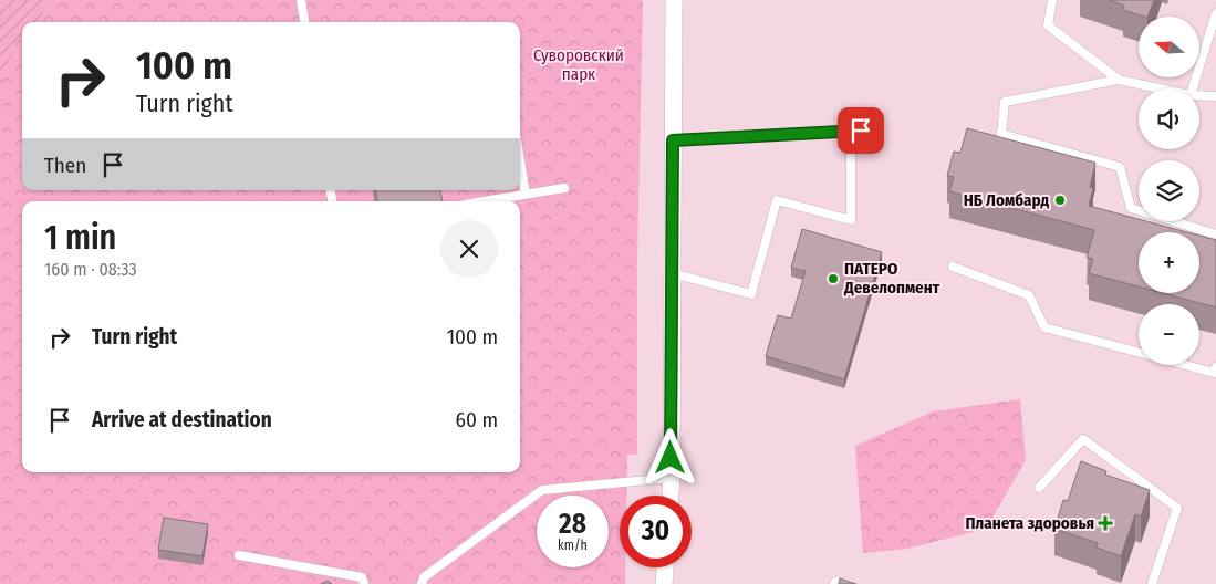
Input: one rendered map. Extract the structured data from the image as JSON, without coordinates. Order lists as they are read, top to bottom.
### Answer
{
  "parks": ["Суворовский парк"],
  "places": {
    "other": ["НБ Ломбард", "ПАТЕРО Девелопмент"],
    "health": ["Планета здоровья"]
  },
  "north": "left",
  "page": {
    "map_buttons": ["+", "−"],
    "turn": ["100 m", "Turn right"],
    "then": "Then",
    "heading": ["1 min", "160 m · 08:33"],
    "list": [
      {
        "name": "Turn right",
        "value": "100 m"
      },
      {
        "name": "Arrive at destination",
        "value": "60 m"
      }
    ],
    "speed": "28 km/h",
    "limit": "30"
  }
}
